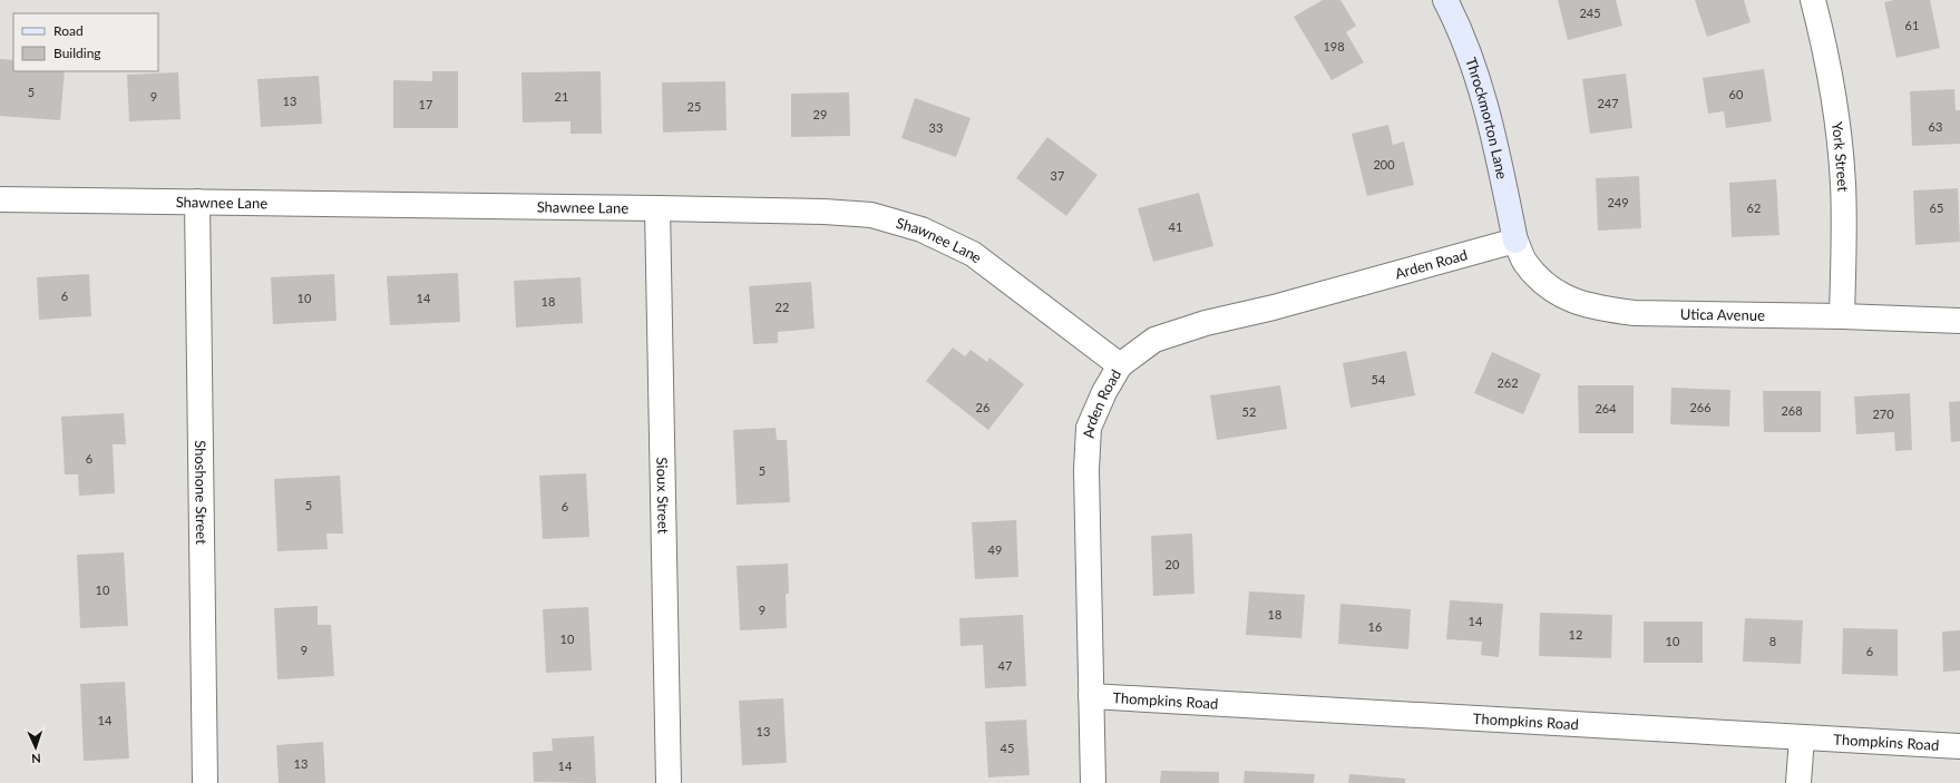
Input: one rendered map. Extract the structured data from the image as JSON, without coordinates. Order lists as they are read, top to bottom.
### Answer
{
  "streets": {
    "street": [
      "Throckmorton Lane",
      "York Street",
      "Shawnee Lane",
      "Arden Road",
      "Utica Avenue",
      "Shoshone Street",
      "Sioux Street",
      "Thompkins Road"
    ]
  },
  "crossings": [
    ["Throckmorton Lane", "Arden Road"],
    ["Throckmorton Lane", "Utica Avenue"],
    ["York Street", "Utica Avenue"],
    ["Shawnee Lane", "Arden Road"],
    ["Shawnee Lane", "Shoshone Street"],
    ["Shawnee Lane", "Sioux Street"],
    ["Arden Road", "Utica Avenue"],
    ["Arden Road", "Thompkins Road"]
  ],
  "house_numbers": [
    "245",
    "61",
    "198",
    "5",
    "60",
    "9",
    "21",
    "13",
    "247",
    "17",
    "25",
    "29",
    "63",
    "33",
    "200",
    "37",
    "249",
    "62",
    "65",
    "41",
    "6",
    "10",
    "14",
    "18",
    "22",
    "54",
    "262",
    "26",
    "266",
    "264",
    "268",
    "52",
    "270",
    "6",
    "5",
    "5",
    "6",
    "49",
    "20",
    "10",
    "9",
    "18",
    "14",
    "16",
    "12",
    "10",
    "10",
    "8",
    "9",
    "6",
    "47",
    "14",
    "13",
    "45",
    "13",
    "14"
  ],
  "legend": ["Road", "Building"],
  "north": "bottom"
}
